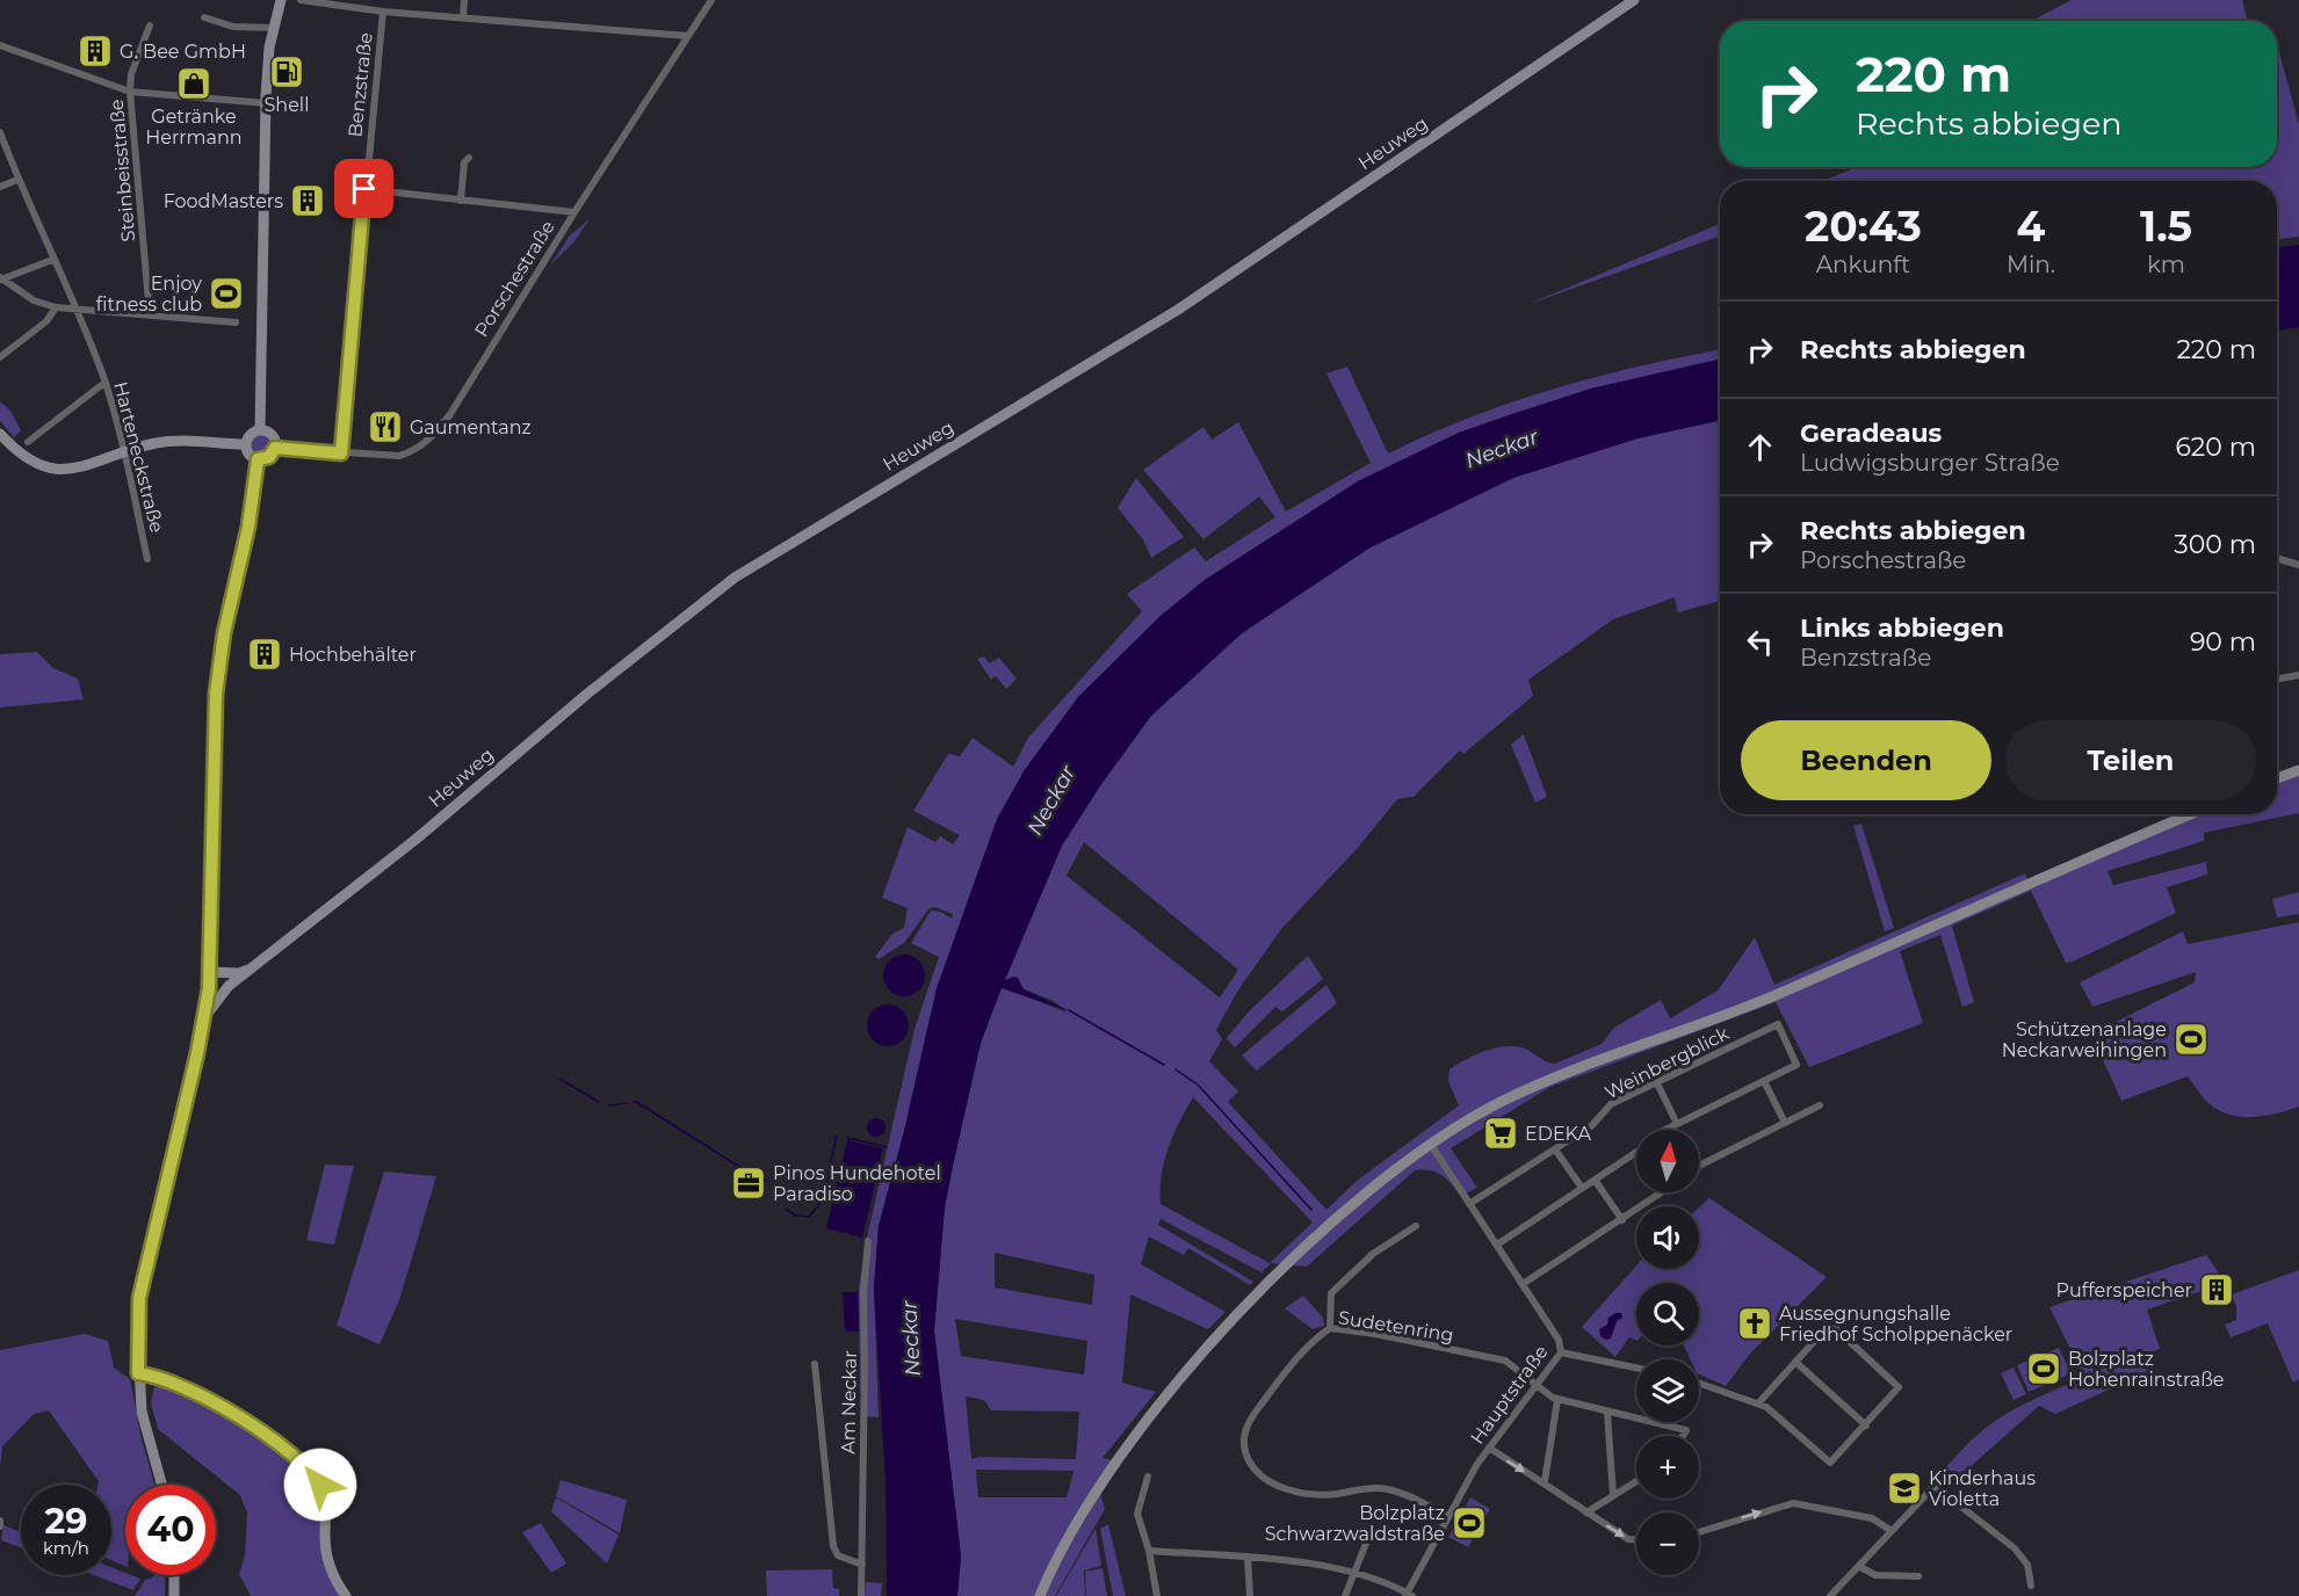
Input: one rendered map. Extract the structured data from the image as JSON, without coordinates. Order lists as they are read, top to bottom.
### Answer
{
  "streets": {
    "main road": ["Heuweg"],
    "street": [
      "Benzstraße",
      "Steinbeisstraße",
      "Porschestraße",
      "Harteneckstraße",
      "Weinbergblick",
      "Sudetenring",
      "Hauptstraße",
      "Am Neckar"
    ]
  },
  "crossings": [
    ["Benzstraße", "Porschestraße"],
    ["Weinbergblick", "Hauptstraße"],
    ["Sudetenring", "Hauptstraße"]
  ],
  "water": ["Neckar"],
  "places": {
    "building": [
      "G. Bee GmbH",
      "FoodMasters",
      "Hochbehälter",
      "Pufferspeicher"
    ],
    "fuel station": ["Shell"],
    "shop": ["Getränke Herrmann"],
    "sports": [
      "Enjoy fitness club",
      "Schützenanlage Neckarweihingen",
      "Bolzplatz Hohenrainstraße",
      "Bolzplatz Schwarzwaldstraße"
    ],
    "restaurant": ["Gaumentanz"],
    "supermarket": ["EDEKA"],
    "office": ["Pinos Hundehotel Paradiso"],
    "church": ["Aussegnungshalle Friedhof Scholppenäcker"],
    "school or university": ["Kinderhaus Violetta"]
  },
  "north": "top",
  "page": {
    "turn": ["220 m", "Rechts abbiegen"],
    "eta": [
      "20:43",
      "Ankunft",
      "4",
      "Min.",
      "1.5",
      "km"
    ],
    "list": [
      {
        "name": "Rechts abbiegen",
        "value": "220 m"
      },
      {
        "name": "Geradeaus",
        "note": "Ludwigsburger Straße",
        "value": "620 m"
      },
      {
        "name": "Rechts abbiegen",
        "note": "Porschestraße",
        "value": "300 m"
      },
      {
        "name": "Links abbiegen",
        "note": "Benzstraße",
        "value": "90 m"
      }
    ],
    "buttons": ["Beenden", "Teilen"],
    "map_buttons": ["+", "−"],
    "speed": "29 km/h",
    "limit": "40"
  }
}
